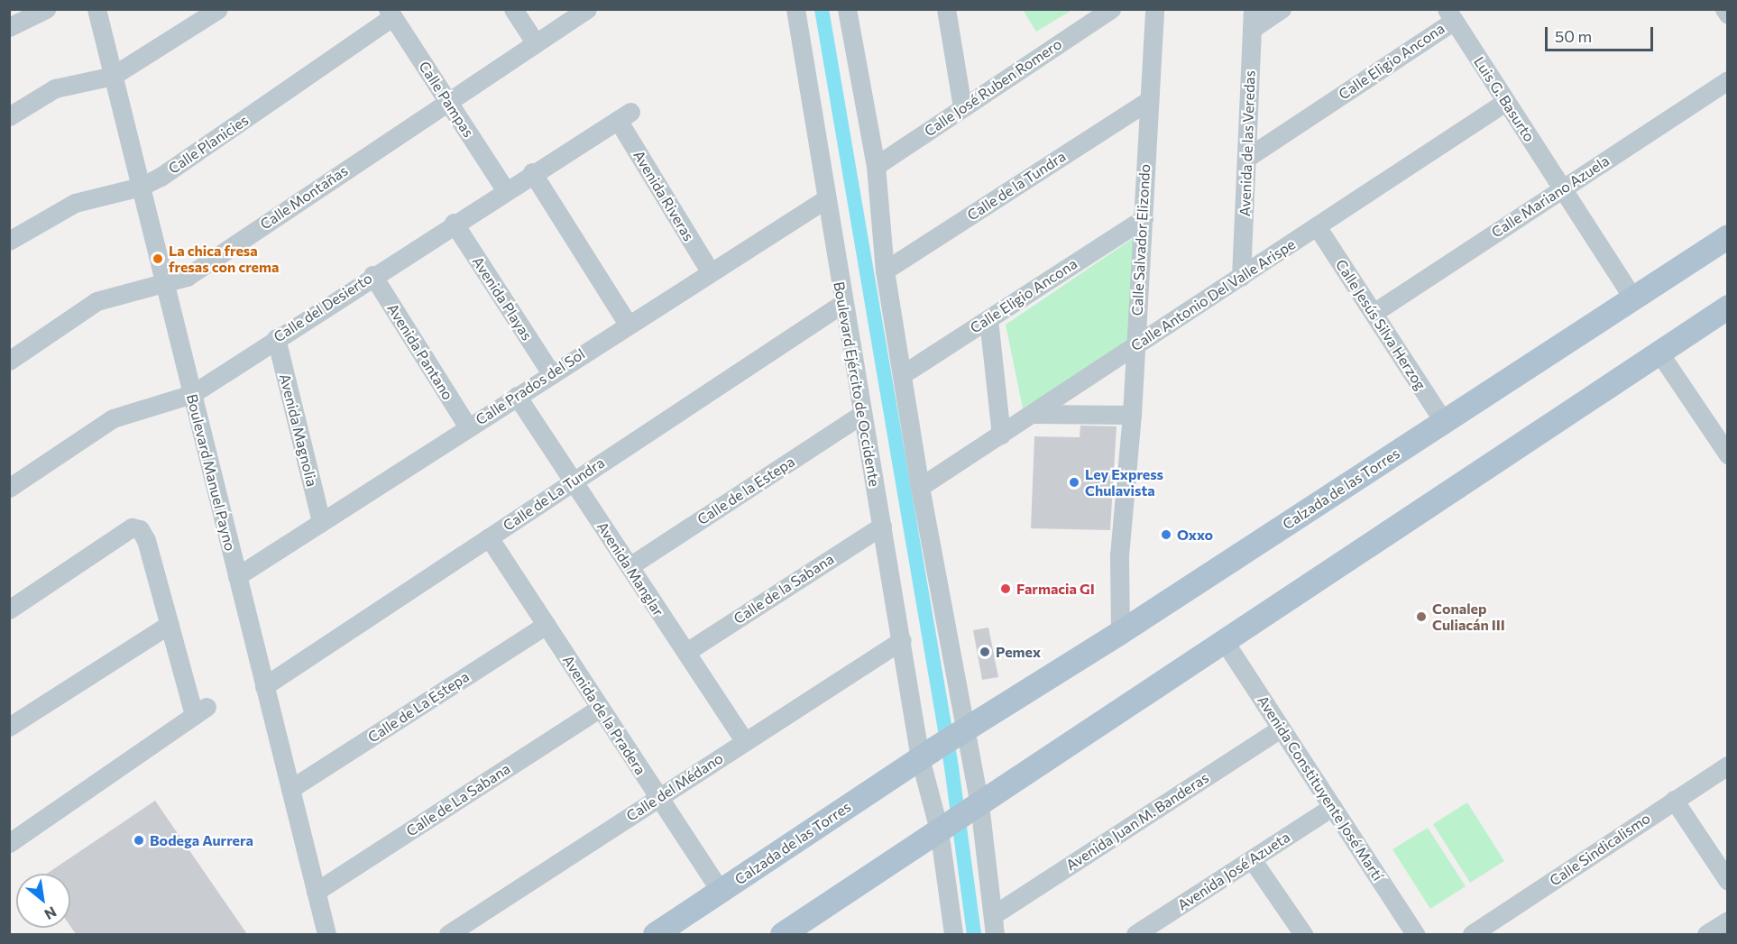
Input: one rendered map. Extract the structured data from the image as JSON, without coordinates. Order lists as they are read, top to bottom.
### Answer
{
  "streets": {
    "main road": ["Calzada de las Torres"],
    "street": [
      "Calle Eligio Ancona",
      "Calle José Ruben Romero",
      "Calle Pampas",
      "Luis G. Basurto",
      "Avenida de las Veredas",
      "Calle Planicies",
      "Calle de la Tundra",
      "Avenida Riveras",
      "Calle Mariano Azuela",
      "Calle Montañas",
      "Calle Salvador Elizondo",
      "Calle Antonio Del Valle Arispe",
      "Avenida Playas",
      "Calle del Desierto",
      "Calle Jesús Silva Herzog",
      "Avenida Pantano",
      "Boulevard Ejército de Occidente",
      "Calle Prados del Sol",
      "Avenida Magnolia",
      "Boulevard Manuel Payno",
      "Calle de la Estepa",
      "Calle de La Tundra",
      "Avenida Manglar",
      "Calle de la Sabana",
      "Calle de La Estepa",
      "Avenida de la Pradera",
      "Calle del Médano",
      "Avenida Constituyente José Martí",
      "Calle de La Sabana",
      "Avenida Juan M. Banderas",
      "Calle Sindicalismo",
      "Avenida José Azueta"
    ]
  },
  "crossings": [
    ["Calle Eligio Ancona", "Luis G. Basurto"],
    ["Calle Eligio Ancona", "Avenida de las Veredas"],
    ["Calle Eligio Ancona", "Calle Salvador Elizondo"],
    ["Calle Pampas", "Calle Planicies"],
    ["Calle Pampas", "Calle Montañas"],
    ["Calle Pampas", "Calle del Desierto"],
    ["Luis G. Basurto", "Calle Mariano Azuela"],
    ["Luis G. Basurto", "Calle Antonio Del Valle Arispe"],
    ["Luis G. Basurto", "Calzada de las Torres"],
    ["Avenida de las Veredas", "Calle Antonio Del Valle Arispe"],
    ["Calle Planicies", "Boulevard Manuel Payno"],
    ["Calle de la Tundra", "Calle Salvador Elizondo"],
    ["Avenida Riveras", "Calle del Desierto"],
    ["Avenida Riveras", "Calle Prados del Sol"],
    ["Calle Mariano Azuela", "Calle Jesús Silva Herzog"],
    ["Calle Montañas", "Boulevard Manuel Payno"],
    ["Calle Salvador Elizondo", "Calle Antonio Del Valle Arispe"],
    ["Calle Salvador Elizondo", "Calzada de las Torres"],
    ["Calle Antonio Del Valle Arispe", "Calle Jesús Silva Herzog"],
    ["Avenida Playas", "Calle del Desierto"],
    ["Avenida Playas", "Calle Prados del Sol"],
    ["Calle del Desierto", "Avenida Pantano"],
    ["Calle del Desierto", "Avenida Magnolia"],
    ["Calle del Desierto", "Boulevard Manuel Payno"],
    ["Calle Jesús Silva Herzog", "Calzada de las Torres"],
    ["Avenida Pantano", "Calle Prados del Sol"],
    ["Boulevard Ejército de Occidente", "Calle Prados del Sol"],
    ["Boulevard Ejército de Occidente", "Calzada de las Torres"],
    ["Boulevard Ejército de Occidente", "Calle de la Estepa"],
    ["Boulevard Ejército de Occidente", "Calle de La Tundra"],
    ["Boulevard Ejército de Occidente", "Calle de la Sabana"],
    ["Boulevard Ejército de Occidente", "Calle del Médano"],
    ["Calle Prados del Sol", "Avenida Magnolia"],
    ["Calle Prados del Sol", "Boulevard Manuel Payno"],
    ["Calle Prados del Sol", "Avenida Manglar"],
    ["Boulevard Manuel Payno", "Calle de La Tundra"],
    ["Boulevard Manuel Payno", "Calle de La Estepa"],
    ["Boulevard Manuel Payno", "Calle de La Sabana"],
    ["Calzada de las Torres", "Avenida de la Pradera"],
    ["Calle de la Estepa", "Avenida Manglar"],
    ["Calle de La Tundra", "Avenida Manglar"],
    ["Calle de La Tundra", "Avenida de la Pradera"],
    ["Avenida Manglar", "Calle de la Sabana"],
    ["Avenida Manglar", "Calle del Médano"],
    ["Calle de La Estepa", "Avenida de la Pradera"],
    ["Avenida de la Pradera", "Calle del Médano"],
    ["Avenida de la Pradera", "Calle de La Sabana"],
    ["Avenida Constituyente José Martí", "Avenida Juan M. Banderas"],
    ["Avenida Constituyente José Martí", "Avenida José Azueta"]
  ],
  "places": [
    "La chica fresa fresas con crema",
    "Ley Express Chulavista",
    "Oxxo",
    "Farmacia GI",
    "Conalep Culiacán III",
    "Pemex",
    "Bodega Aurrera"
  ],
  "scale_bar": "50 m",
  "north": "bottom right"
}
